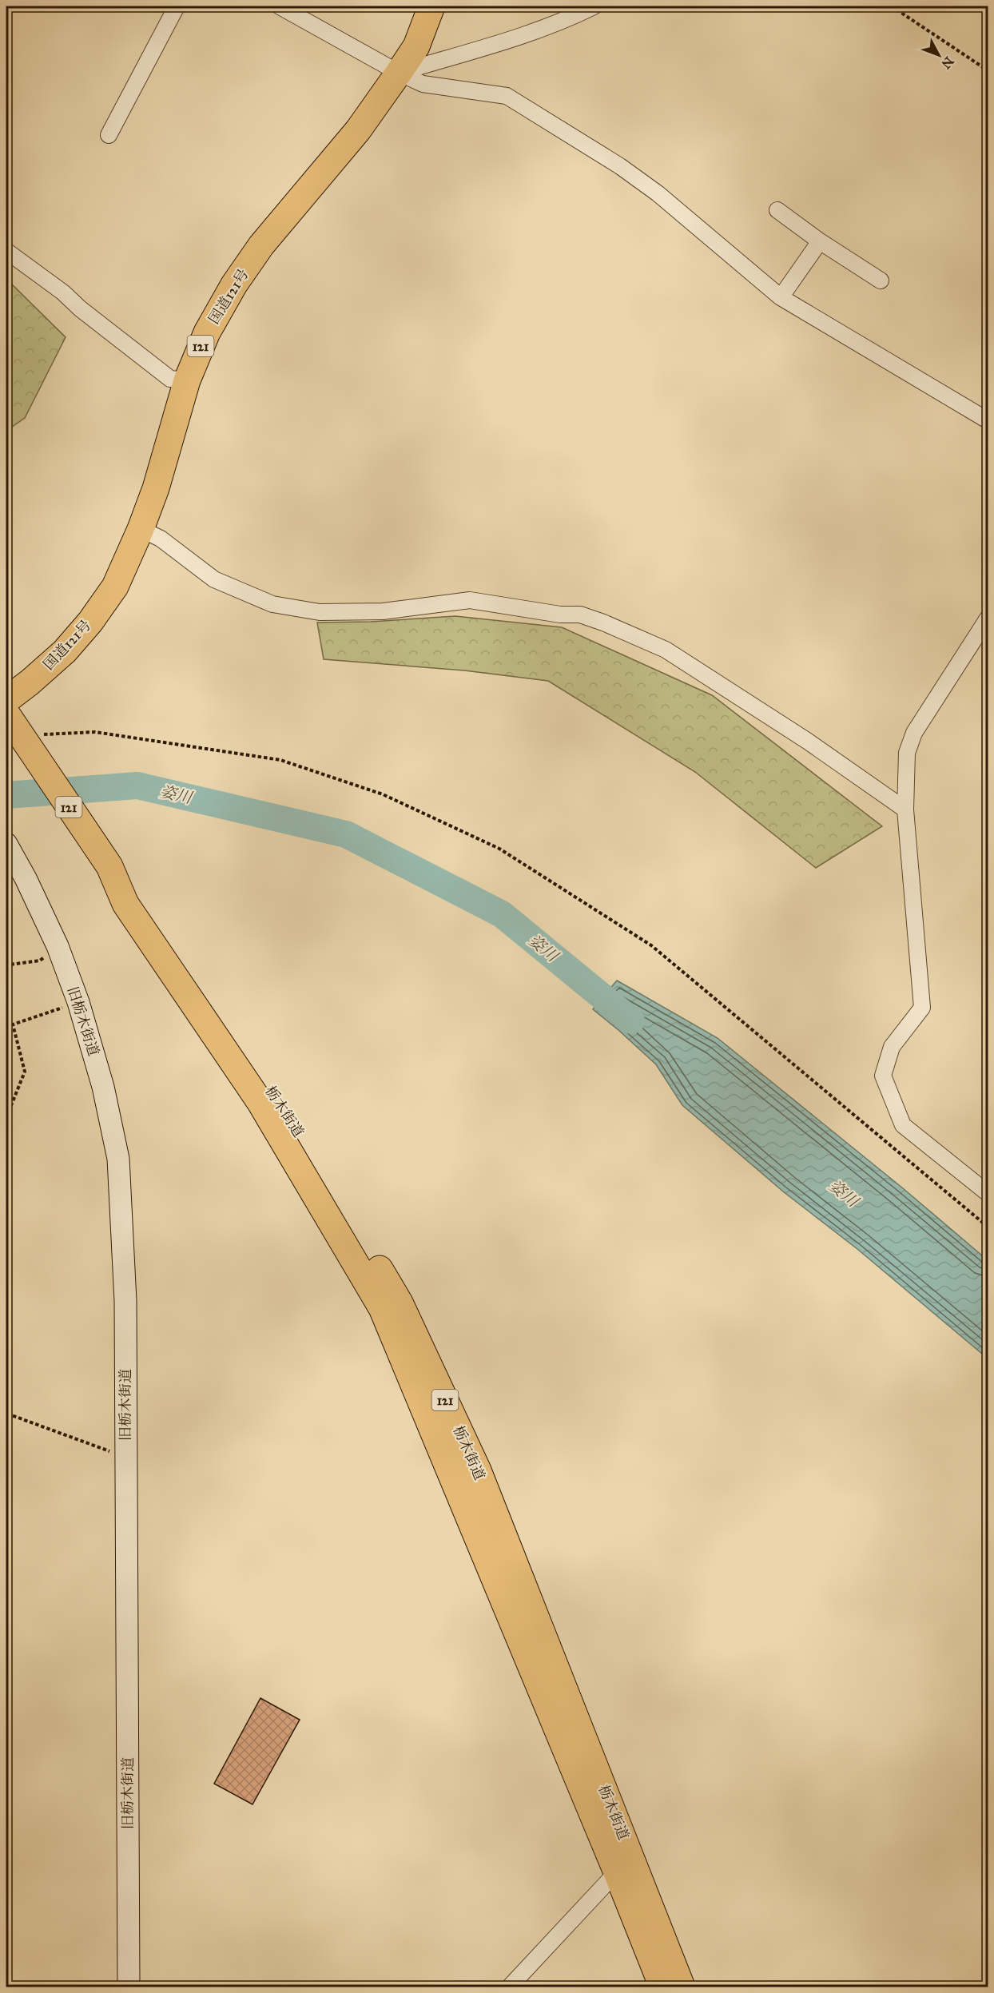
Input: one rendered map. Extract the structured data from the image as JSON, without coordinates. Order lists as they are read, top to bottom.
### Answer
{
  "streets": {
    "highway": ["国道121号", "121", "栃木街道"],
    "street": ["旧栃木街道"]
  },
  "water": ["姿川"],
  "north": "bottom right"
}
